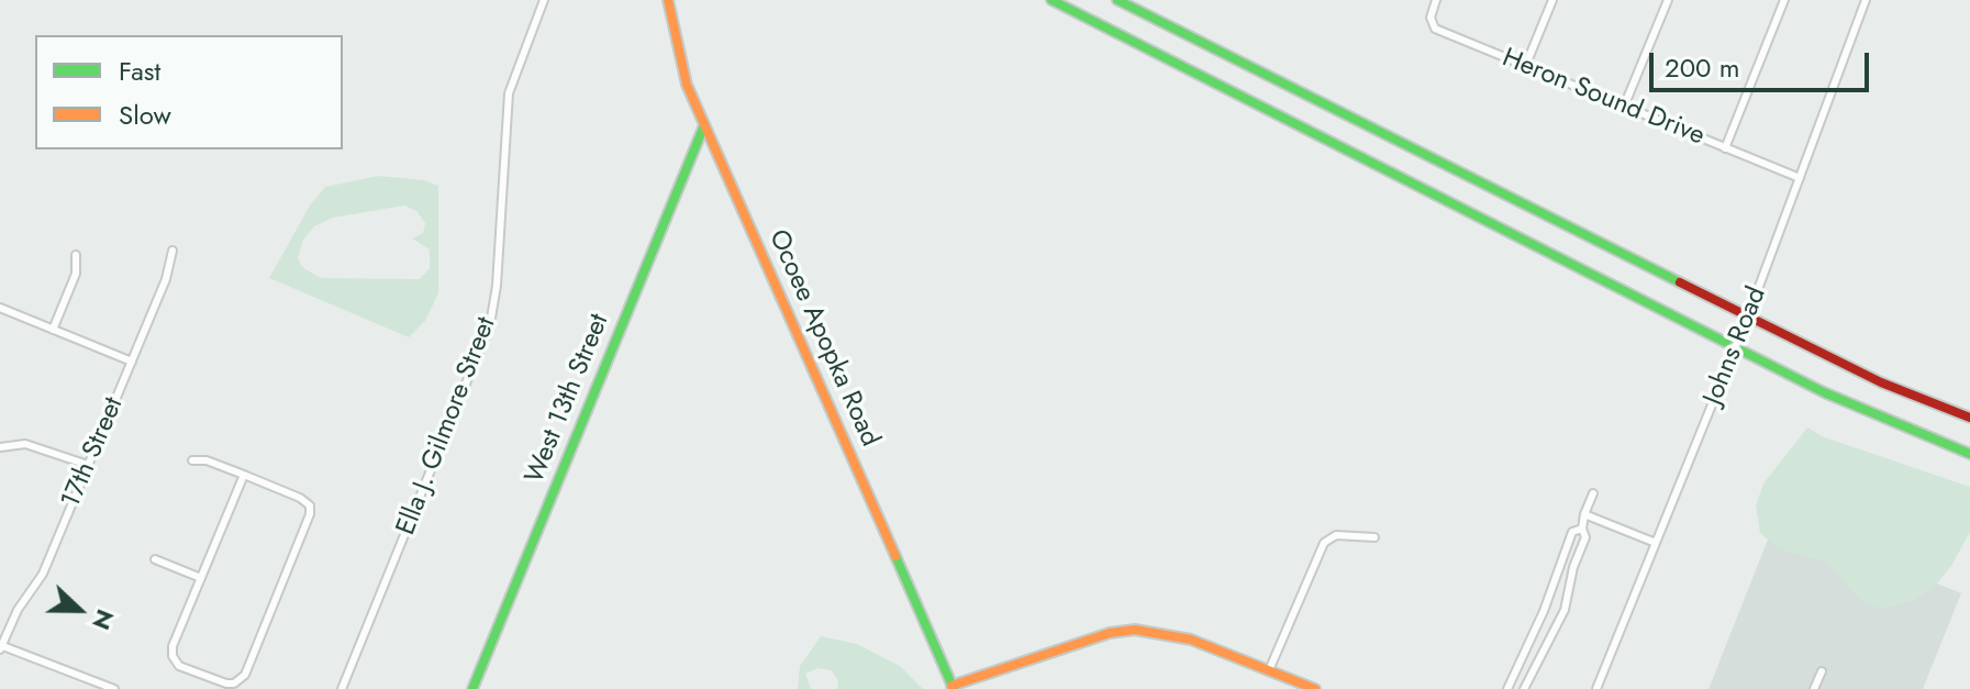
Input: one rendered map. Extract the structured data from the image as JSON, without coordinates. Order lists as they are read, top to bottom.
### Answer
{
  "streets": {
    "main road": ["Ocoee Apopka Road", "West 13th Street"],
    "street": [
      "Heron Sound Drive",
      "Johns Road",
      "Ella J. Gilmore Street",
      "17th Street"
    ]
  },
  "crossings": [
    ["Heron Sound Drive", "Johns Road"],
    ["Ocoee Apopka Road", "West 13th Street"]
  ],
  "legend": ["Fast", "Slow"],
  "scale_bar": "200 m",
  "north": "right"
}
